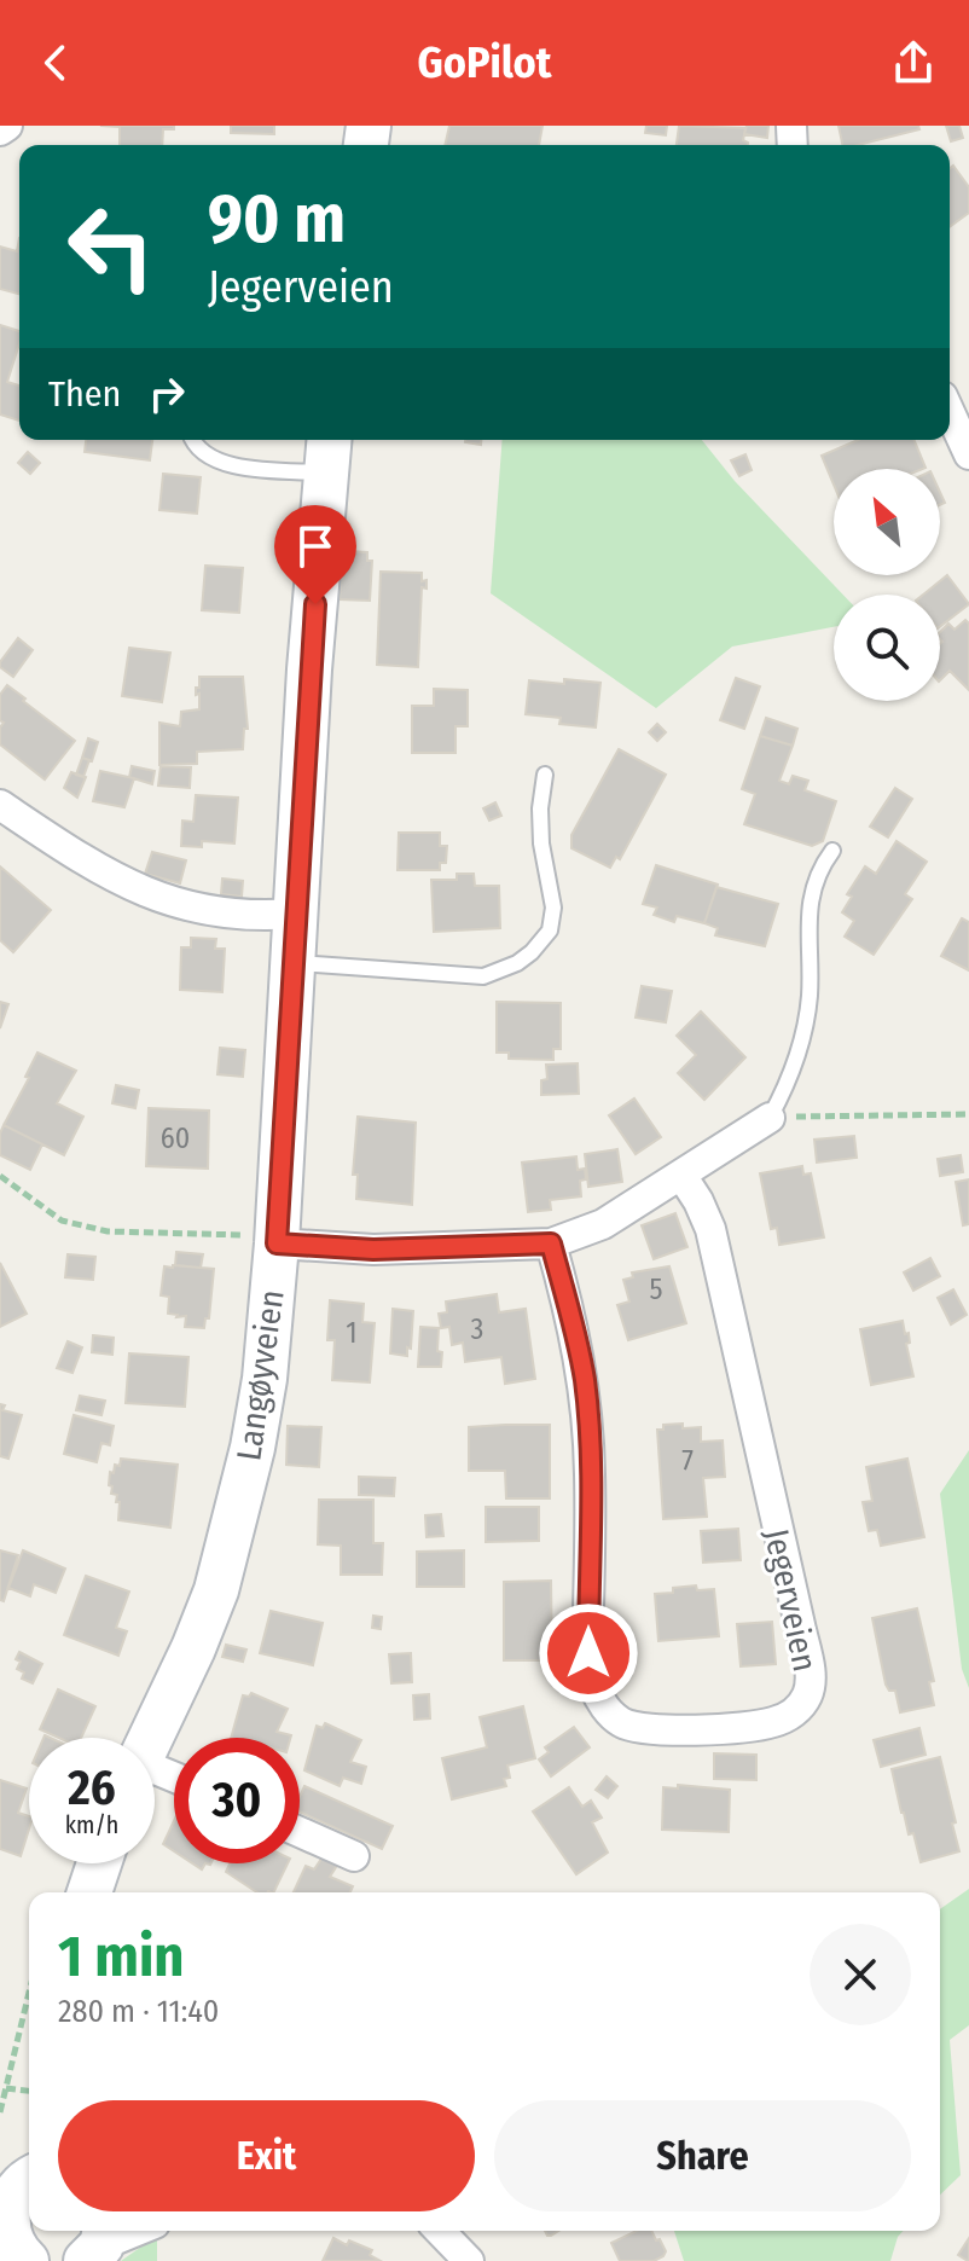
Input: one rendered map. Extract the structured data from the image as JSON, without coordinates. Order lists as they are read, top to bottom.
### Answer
{
  "streets": {
    "main road": ["Langøyveien"],
    "street": ["Jegerveien"]
  },
  "house_numbers": [
    "60",
    "5",
    "3",
    "1",
    "7"
  ],
  "north": "top left",
  "page": {
    "header": "GoPilot",
    "turn": ["90 m", "Jegerveien"],
    "then": "Then",
    "speed": "26 km/h",
    "limit": "30",
    "heading": ["1 min", "280 m · 11:40"],
    "buttons": ["Exit", "Share"]
  }
}
